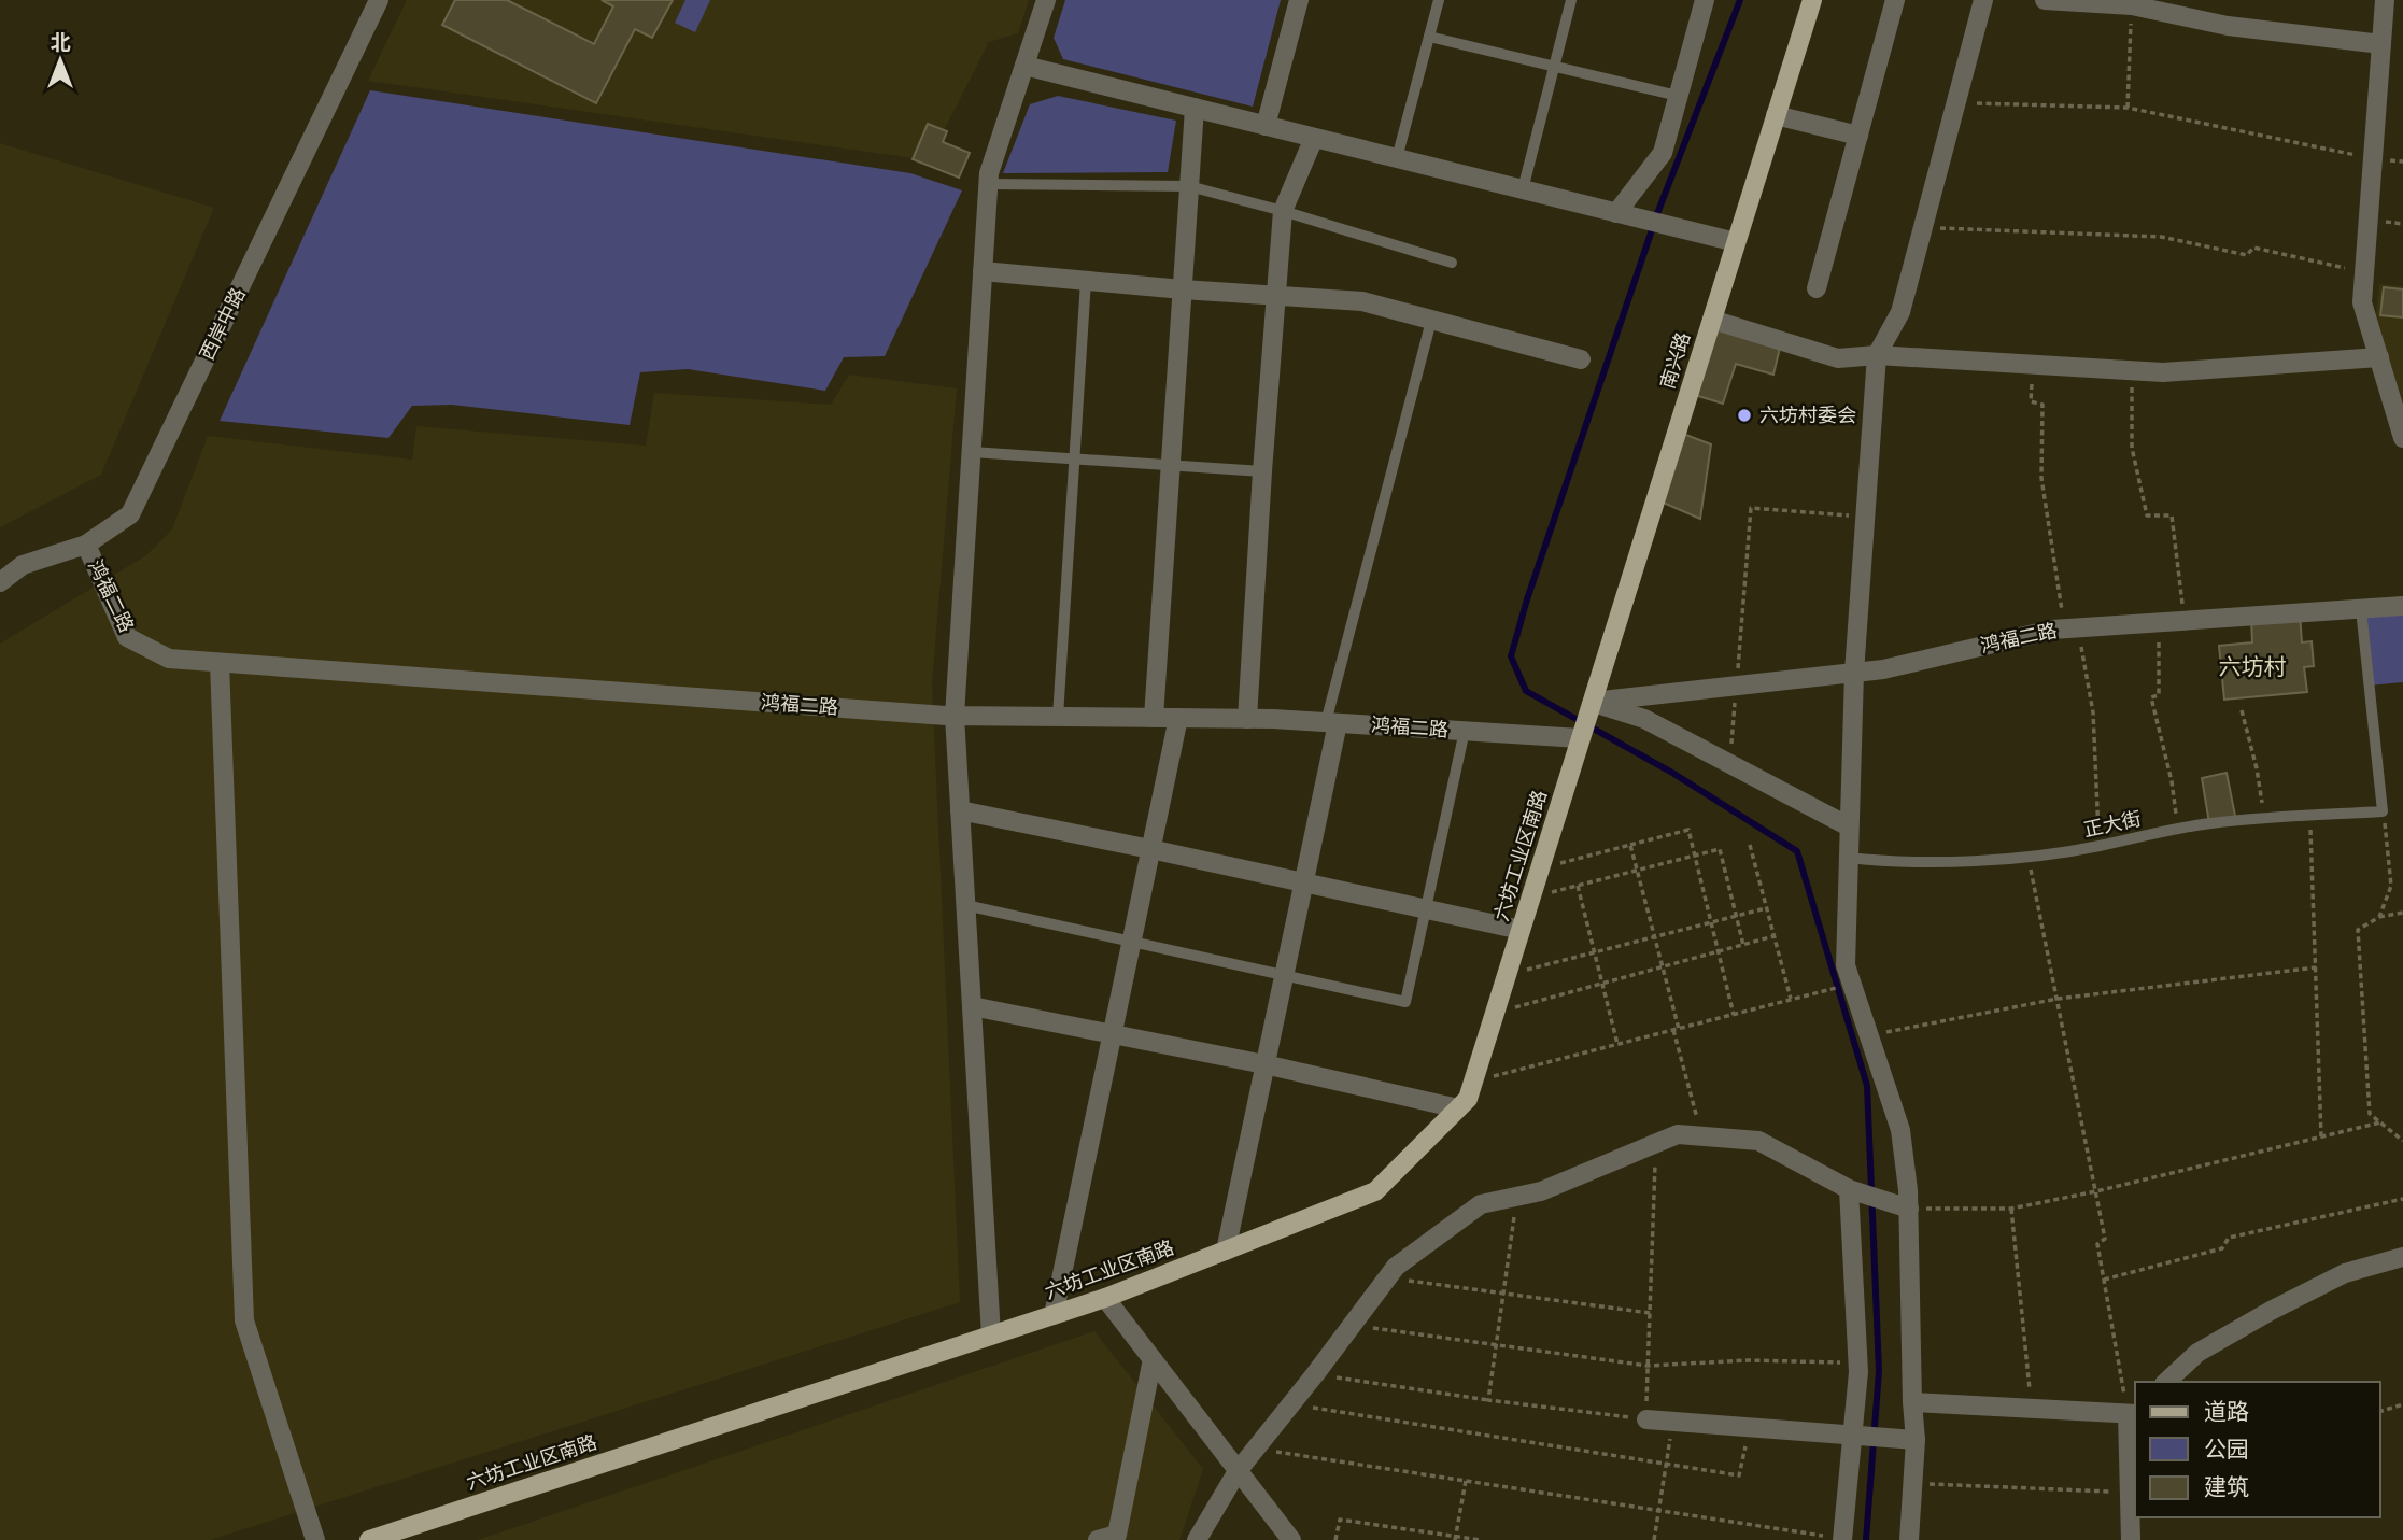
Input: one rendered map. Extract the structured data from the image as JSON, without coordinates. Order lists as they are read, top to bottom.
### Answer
{
  "streets": {
    "main road": ["南兴路", "六坊工业区南路"],
    "street": ["西岸中路", "鸿福二路"],
    "lane": ["正大街"]
  },
  "crossings": [
    ["西岸中路", "鸿福二路"],
    ["南兴路", "鸿福二路"],
    ["南兴路", "六坊工业区南路"],
    ["鸿福二路", "六坊工业区南路"]
  ],
  "districts": ["六坊村"],
  "places": ["六坊村委会"],
  "legend": ["道路", "公园", "建筑"],
  "north": "top"
}
